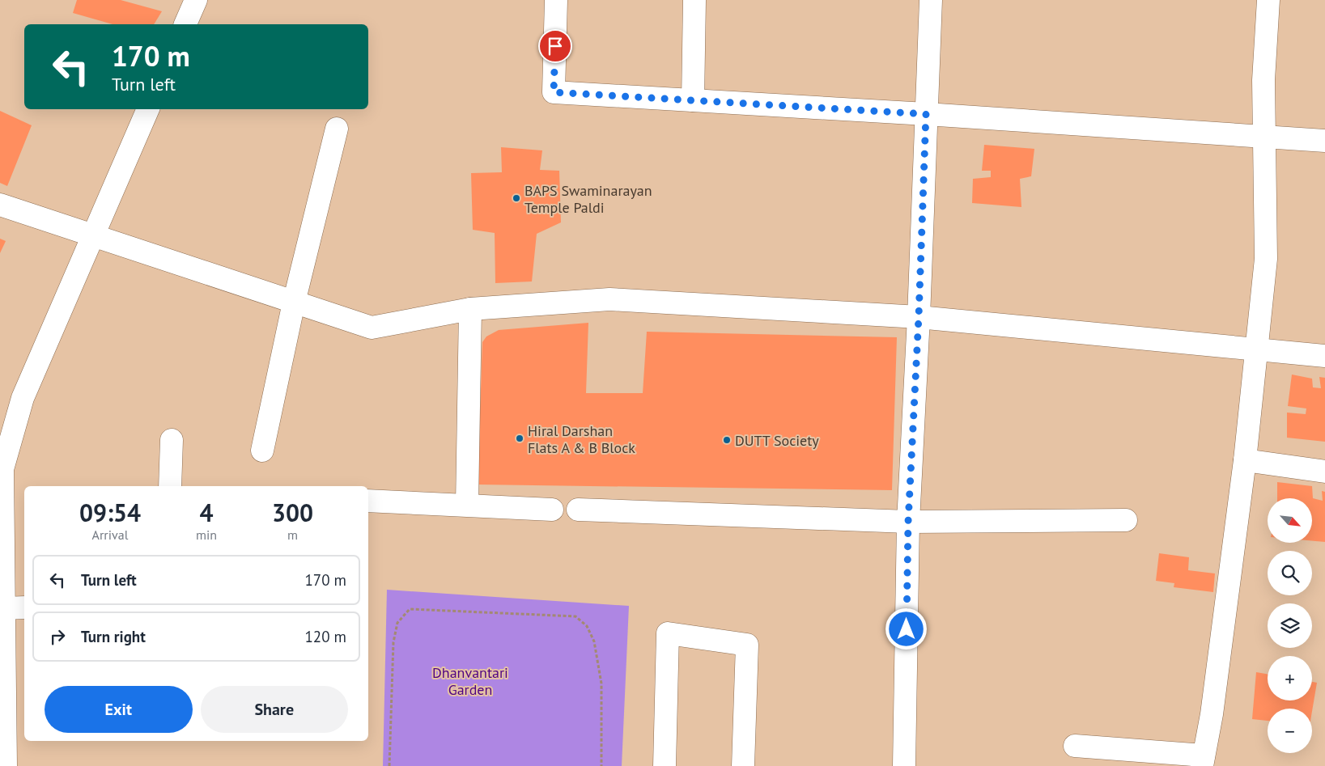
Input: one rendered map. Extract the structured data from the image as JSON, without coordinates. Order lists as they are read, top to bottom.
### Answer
{
  "parks": ["Dhanvantari Garden"],
  "places": ["BAPS Swaminarayan Temple Paldi", "Hiral Darshan Flats A & B Block", "DUTT Society"],
  "north": "bottom right",
  "page": {
    "turn": ["170 m", "Turn left"],
    "eta": [
      "09:54",
      "Arrival",
      "4",
      "min",
      "300",
      "m"
    ],
    "map_buttons": ["+", "−"],
    "list": [
      {
        "name": "Turn left",
        "value": "170 m"
      },
      {
        "name": "Turn right",
        "value": "120 m"
      }
    ],
    "buttons": ["Exit", "Share"]
  }
}
